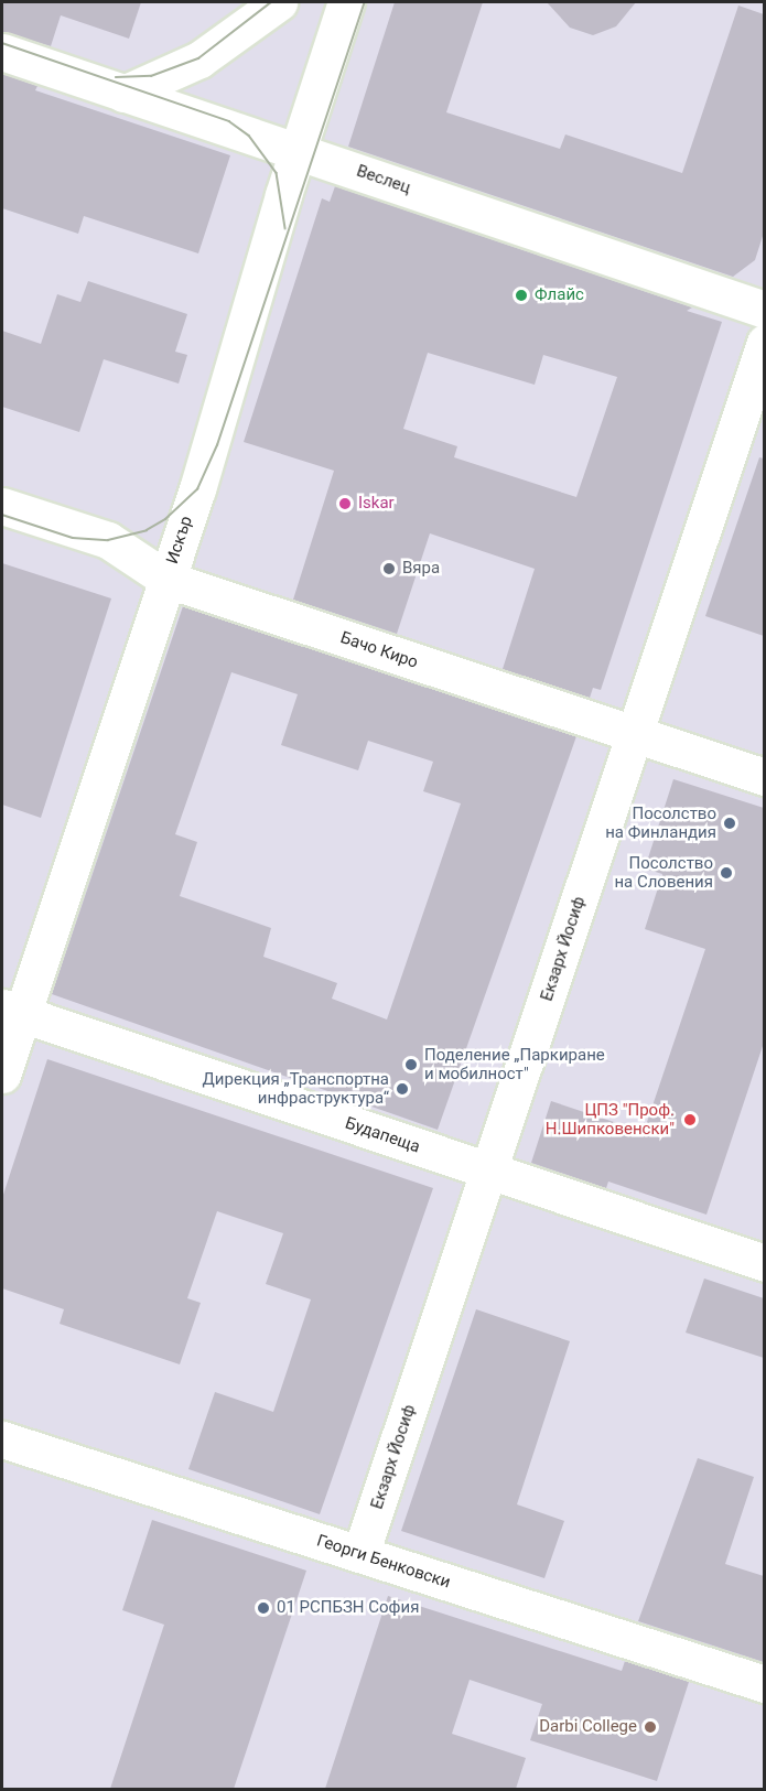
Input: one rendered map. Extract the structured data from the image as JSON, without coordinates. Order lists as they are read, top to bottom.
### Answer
{
  "streets": {
    "street": [
      "Веслец",
      "Искър",
      "Бачо Киро",
      "Екзарх Йосиф",
      "Будапеща",
      "Георги Бенковски"
    ]
  },
  "crossings": [
    ["Веслец", "Искър"],
    ["Искър", "Бачо Киро"],
    ["Искър", "Будапеща"],
    ["Бачо Киро", "Екзарх Йосиф"],
    ["Екзарх Йосиф", "Будапеща"],
    ["Екзарх Йосиф", "Георги Бенковски"]
  ],
  "places": [
    "Флайс",
    "Iskar",
    "Вяра",
    "Посолство на Финландия",
    "Посолство на Словения",
    "Поделение „Паркиране и мобилност\"",
    "Дирекция „Транспортна инфраструктура“",
    "ЦПЗ \"Проф. Н.Шипковенски\"",
    "01 РСПБЗН София",
    "Darbi College"
  ]
}
